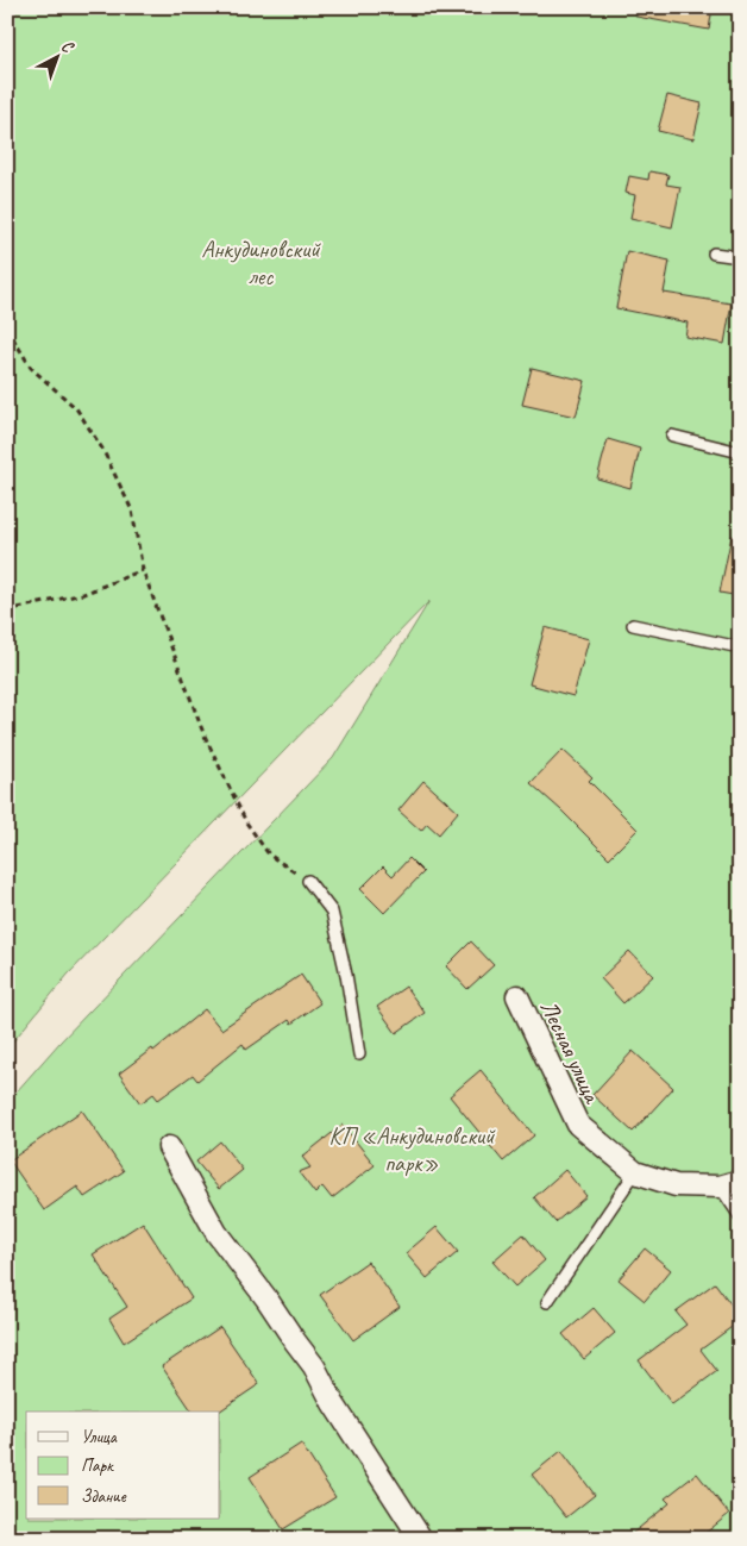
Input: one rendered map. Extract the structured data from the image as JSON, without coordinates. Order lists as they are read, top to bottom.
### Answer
{
  "streets": {
    "street": ["Лесная улица"]
  },
  "parks": ["Анкудиновский лес", "КП «Анкудиновский парк»"],
  "legend": ["Улица", "Парк", "Здание"],
  "north": "top right"
}
